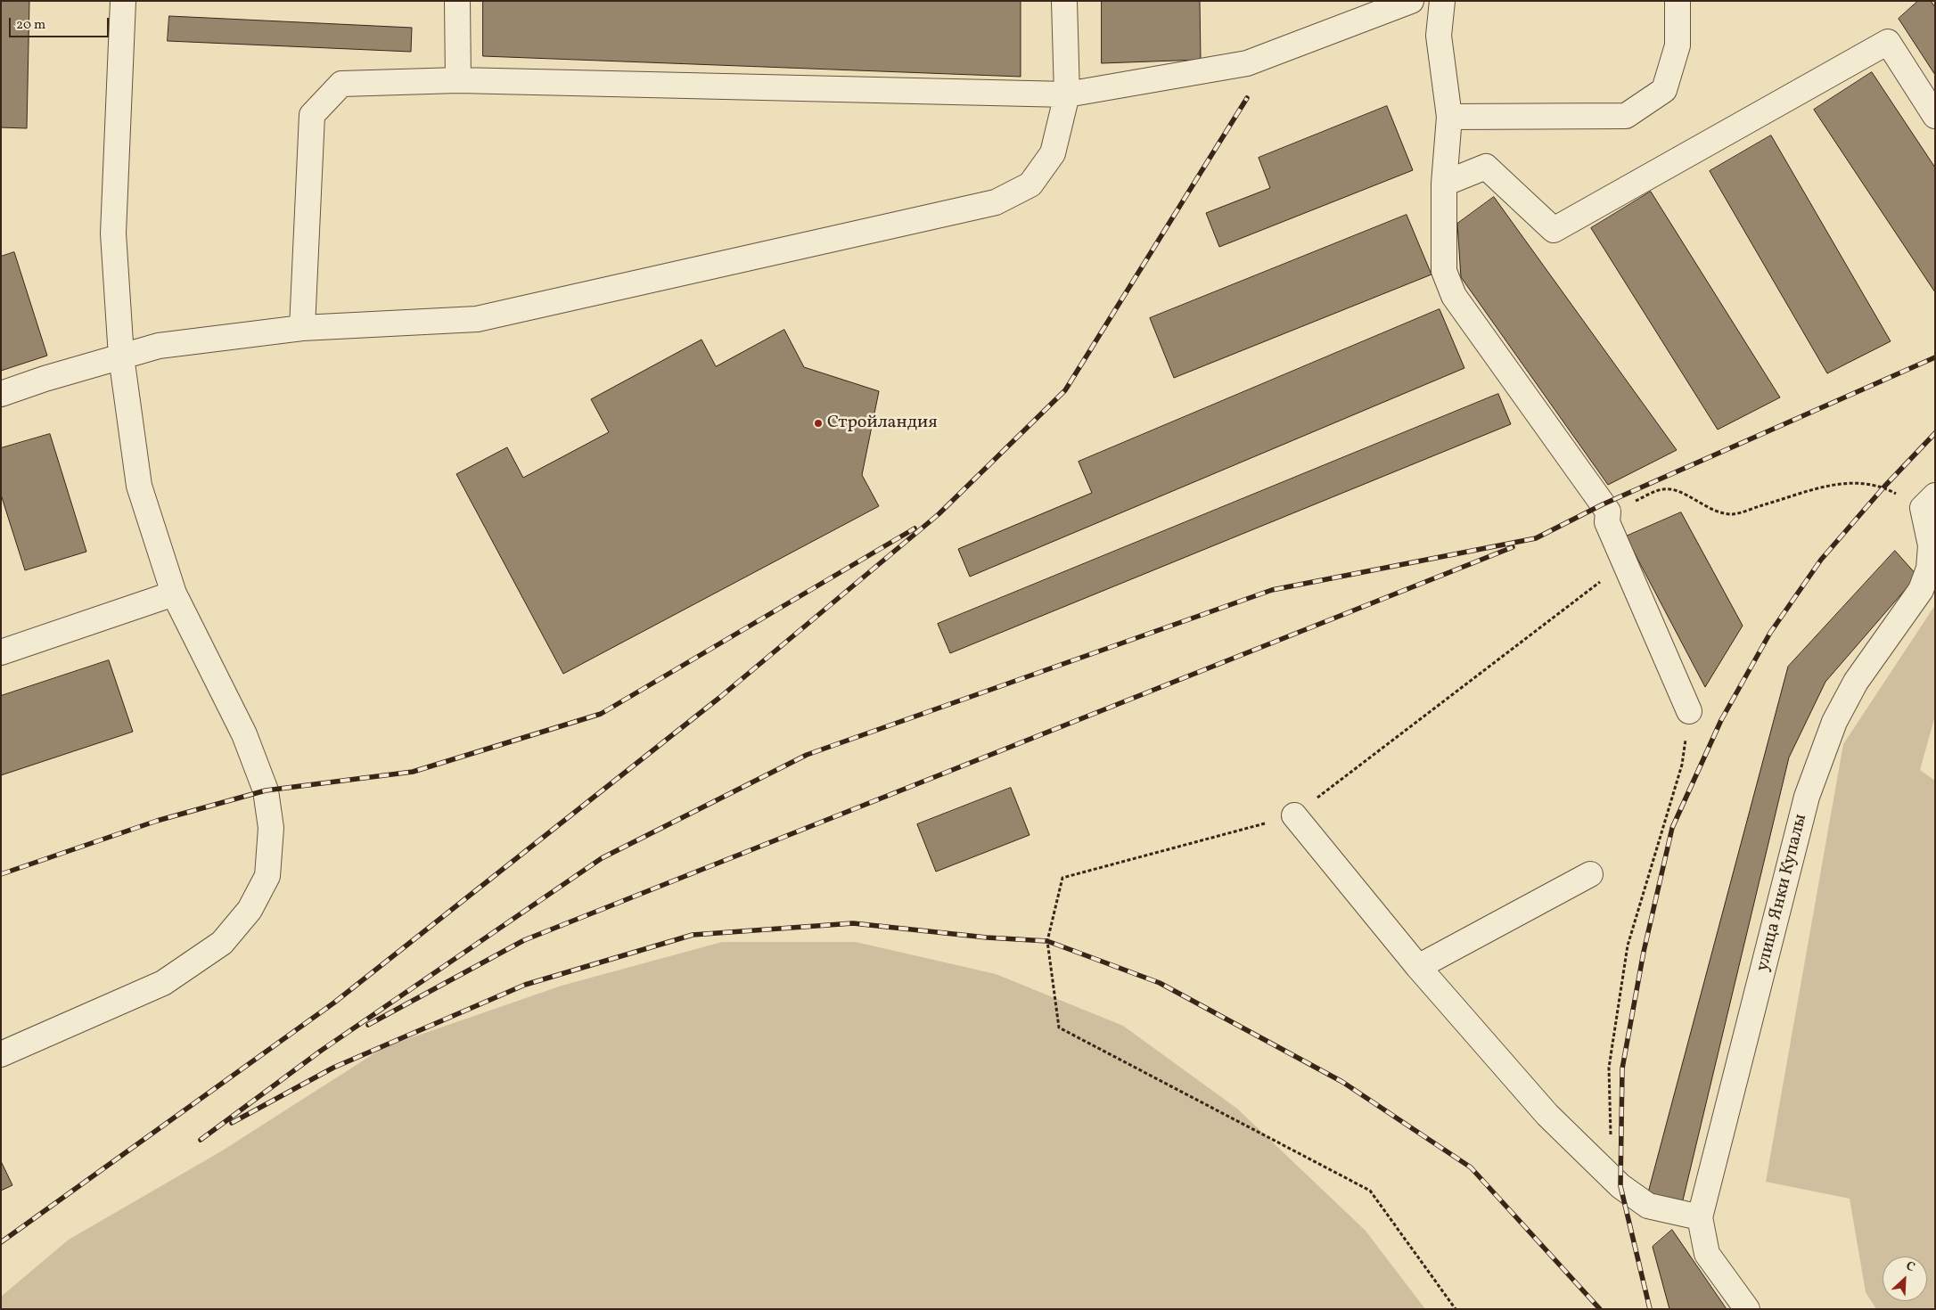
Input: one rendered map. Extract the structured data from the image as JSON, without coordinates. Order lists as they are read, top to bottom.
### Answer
{
  "streets": {
    "lane": ["улица Янки Купалы"]
  },
  "places": ["Стройландия"],
  "scale_bar": "20 m",
  "north": "top right"
}
